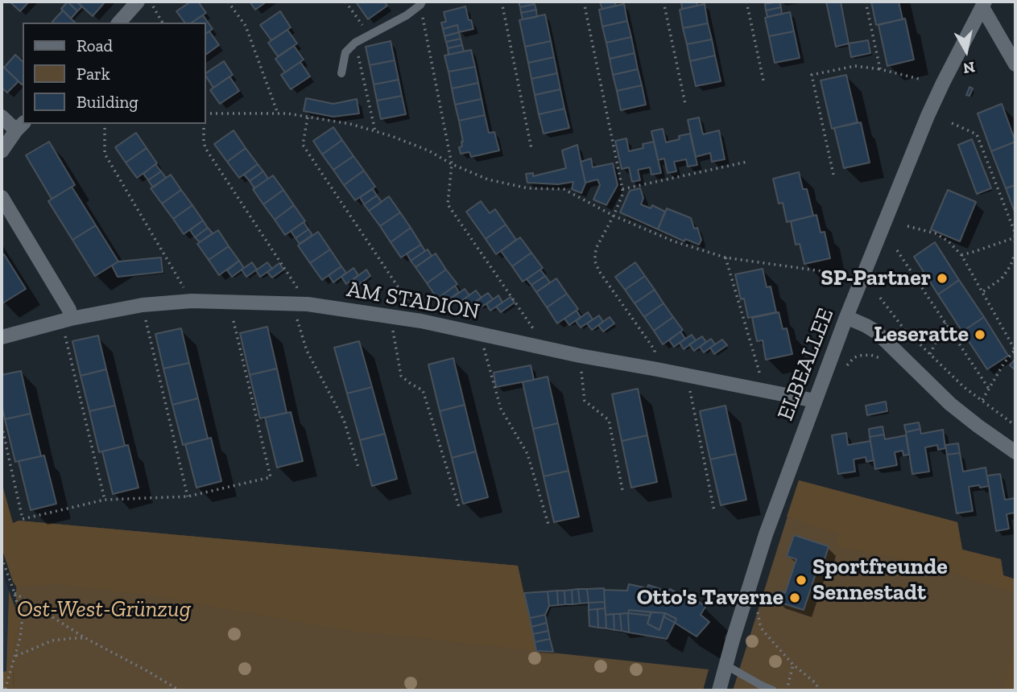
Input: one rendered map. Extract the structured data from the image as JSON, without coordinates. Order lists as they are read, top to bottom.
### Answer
{
  "streets": {
    "street": ["AM STADION", "ELBEALLEE"]
  },
  "crossings": [
    ["AM STADION", "ELBEALLEE"]
  ],
  "parks": ["Ost-West-Grünzug"],
  "places": [
    "SP-Partner",
    "Leseratte",
    "Sportfreunde Sennestadt",
    "Otto's Taverne"
  ],
  "legend": ["Road", "Park", "Building"],
  "north": "bottom"
}
